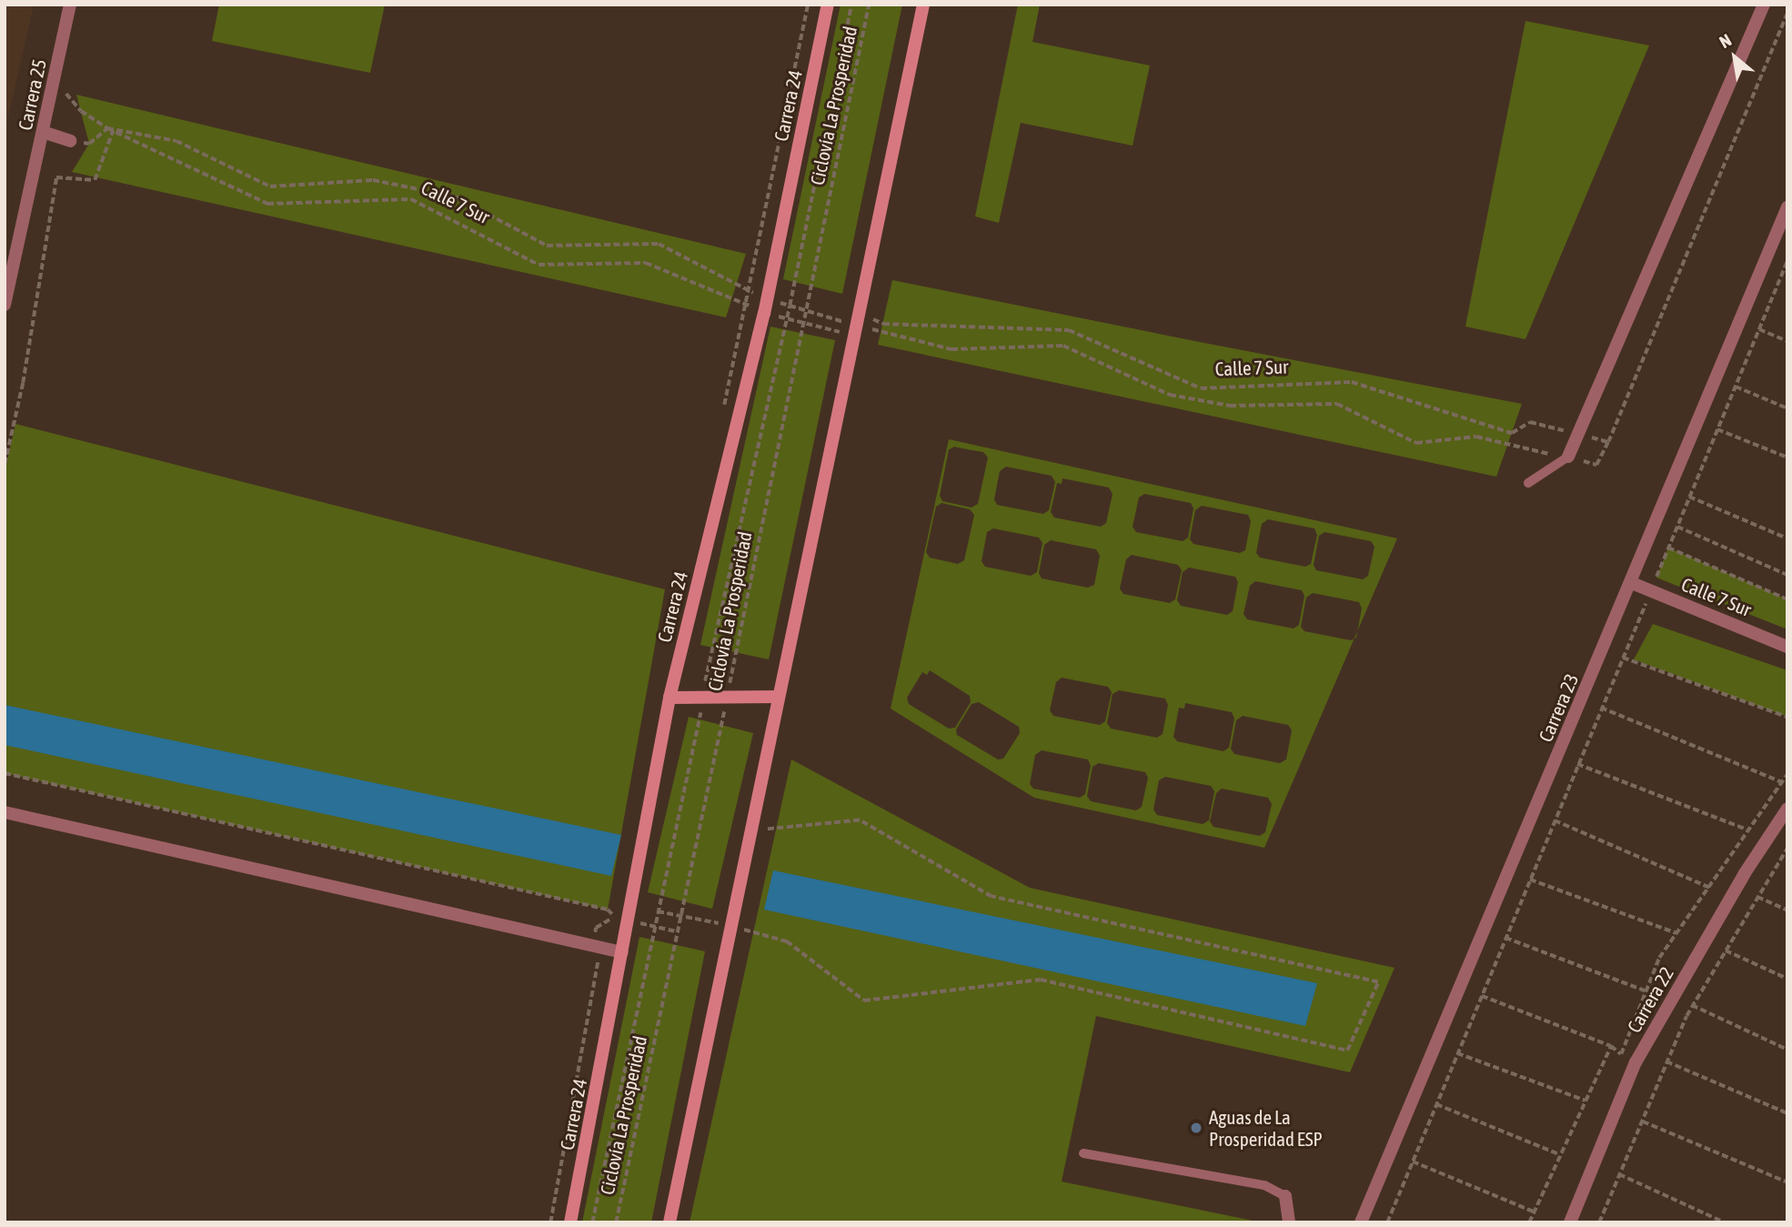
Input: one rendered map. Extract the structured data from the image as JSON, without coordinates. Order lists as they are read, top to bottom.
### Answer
{
  "streets": {
    "street": [
      "Carrera 25",
      "Carrera 24",
      "Calle 7 Sur",
      "Carrera 23",
      "Carrera 22"
    ],
    "path": ["Ciclovía La Prosperidad"]
  },
  "crossings": [
    ["Carrera 24", "Calle 7 Sur"],
    ["Ciclovía La Prosperidad", "Calle 7 Sur"],
    ["Calle 7 Sur", "Carrera 23"]
  ],
  "places": ["Aguas de La Prosperidad ESP"],
  "north": "top left"
}
